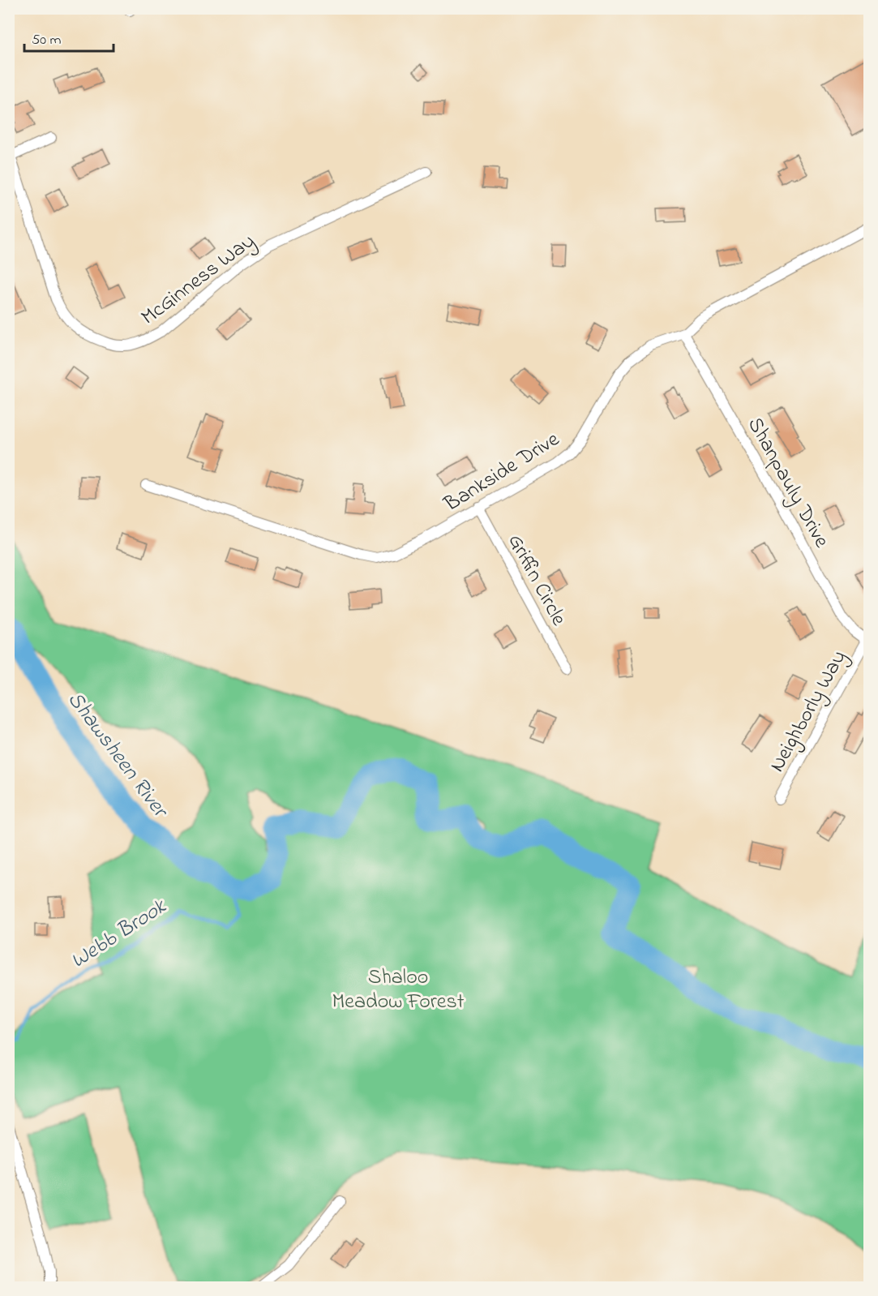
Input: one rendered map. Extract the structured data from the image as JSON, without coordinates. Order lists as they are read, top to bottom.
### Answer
{
  "streets": {
    "street": [
      "McGinness Way",
      "Bankside Drive",
      "Shanpauly Drive",
      "Griffin Circle",
      "Neighborly Way"
    ]
  },
  "crossings": [
    ["Bankside Drive", "Shanpauly Drive"],
    ["Bankside Drive", "Griffin Circle"],
    ["Shanpauly Drive", "Neighborly Way"]
  ],
  "water": ["Shawsheen River", "Webb Brook"],
  "parks": ["Shaloo Meadow Forest"],
  "scale_bar": "50 m"
}
